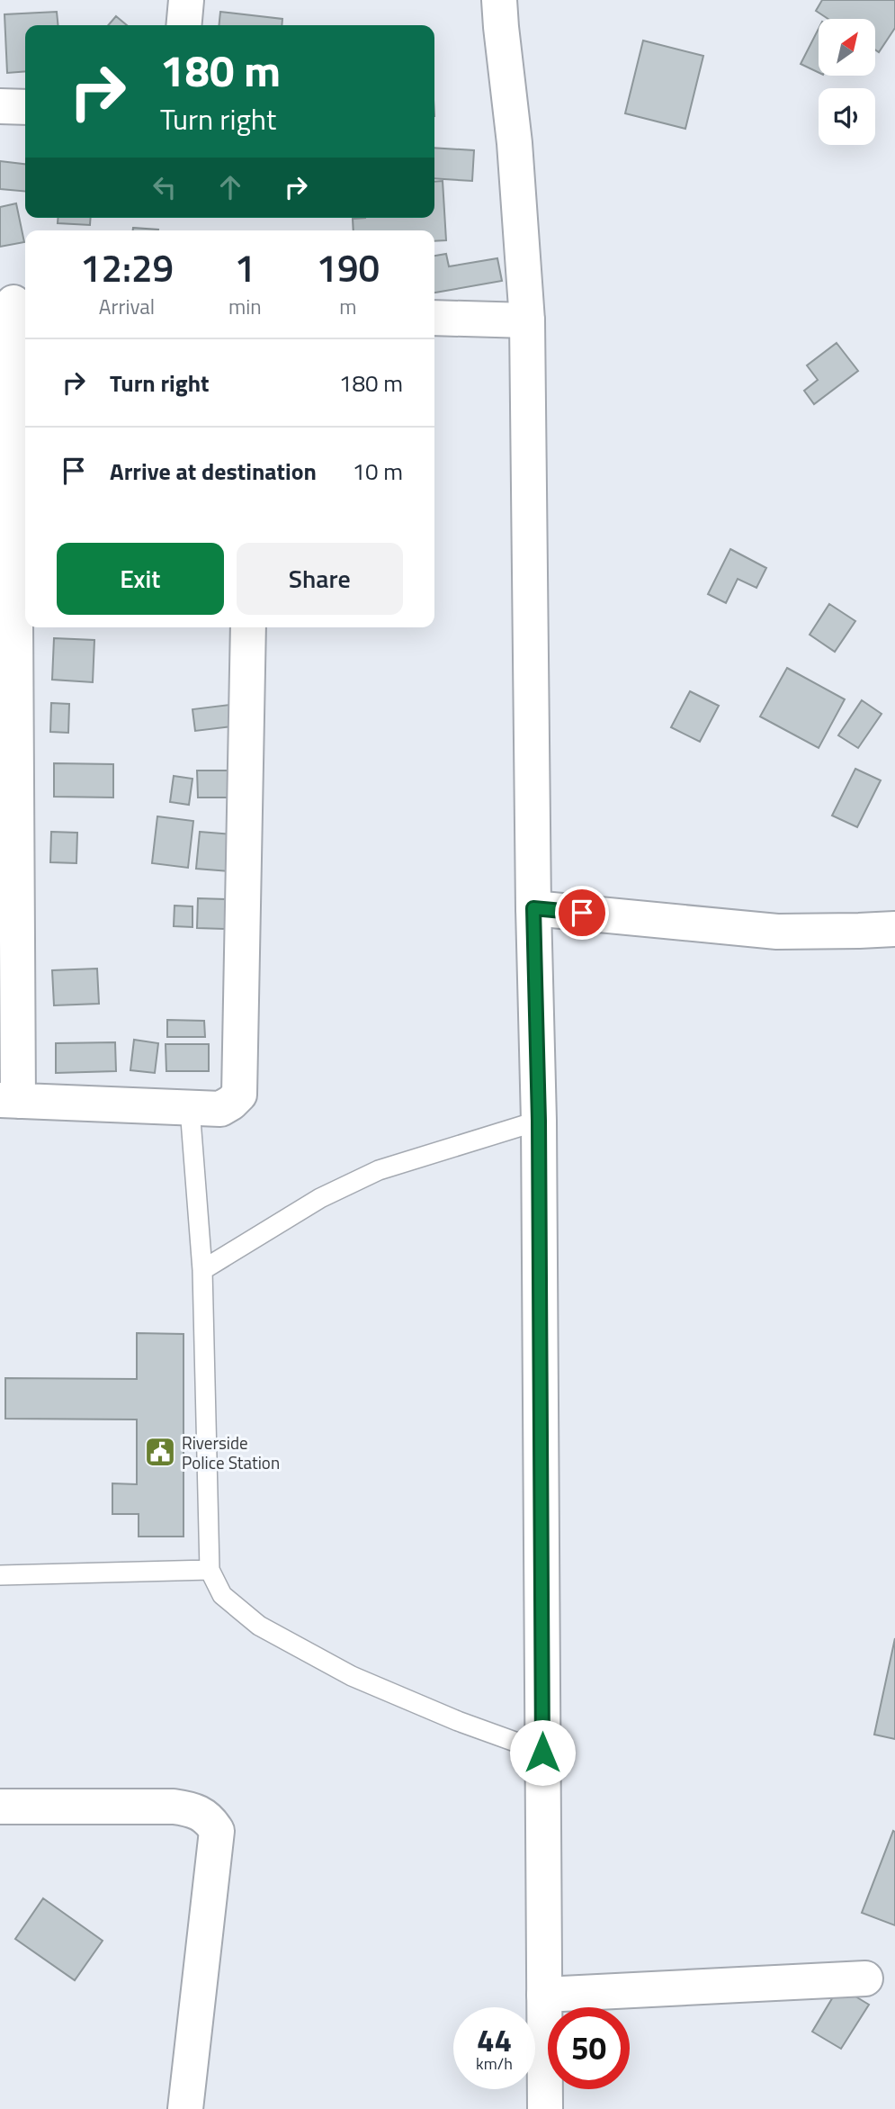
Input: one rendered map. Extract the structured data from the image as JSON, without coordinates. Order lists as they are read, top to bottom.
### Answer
{
  "places": {
    "public building": ["Riverside Police Station"]
  },
  "north": "top right",
  "page": {
    "turn": ["180 m", "Turn right"],
    "eta": [
      "12:29",
      "Arrival",
      "1",
      "min",
      "190",
      "m"
    ],
    "list": [
      {
        "name": "Turn right",
        "value": "180 m"
      },
      {
        "name": "Arrive at destination",
        "value": "10 m"
      }
    ],
    "buttons": ["Exit", "Share"],
    "speed": "44 km/h",
    "limit": "50"
  }
}
